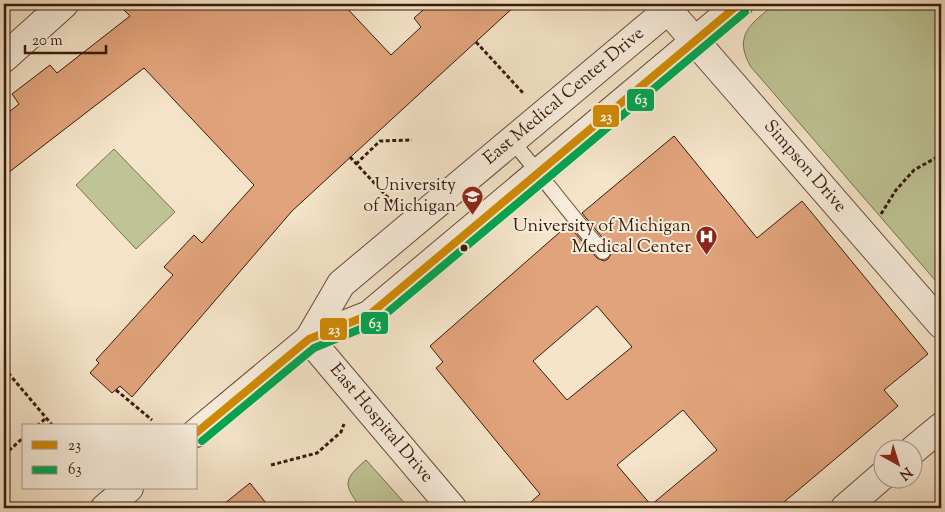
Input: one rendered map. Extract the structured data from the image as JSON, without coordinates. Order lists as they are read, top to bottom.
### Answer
{
  "streets": {
    "street": ["East Medical Center Drive", "Simpson Drive", "East Hospital Drive"]
  },
  "crossings": [
    ["East Medical Center Drive", "Simpson Drive"],
    ["East Medical Center Drive", "East Hospital Drive"]
  ],
  "places": {
    "school or university": ["University of Michigan"],
    "hospital": ["University of Michigan Medical Center"]
  },
  "lines": ["transit line 23", "transit line 63"],
  "legend": ["23", "63"],
  "scale_bar": "20 m",
  "north": "bottom right"
}
